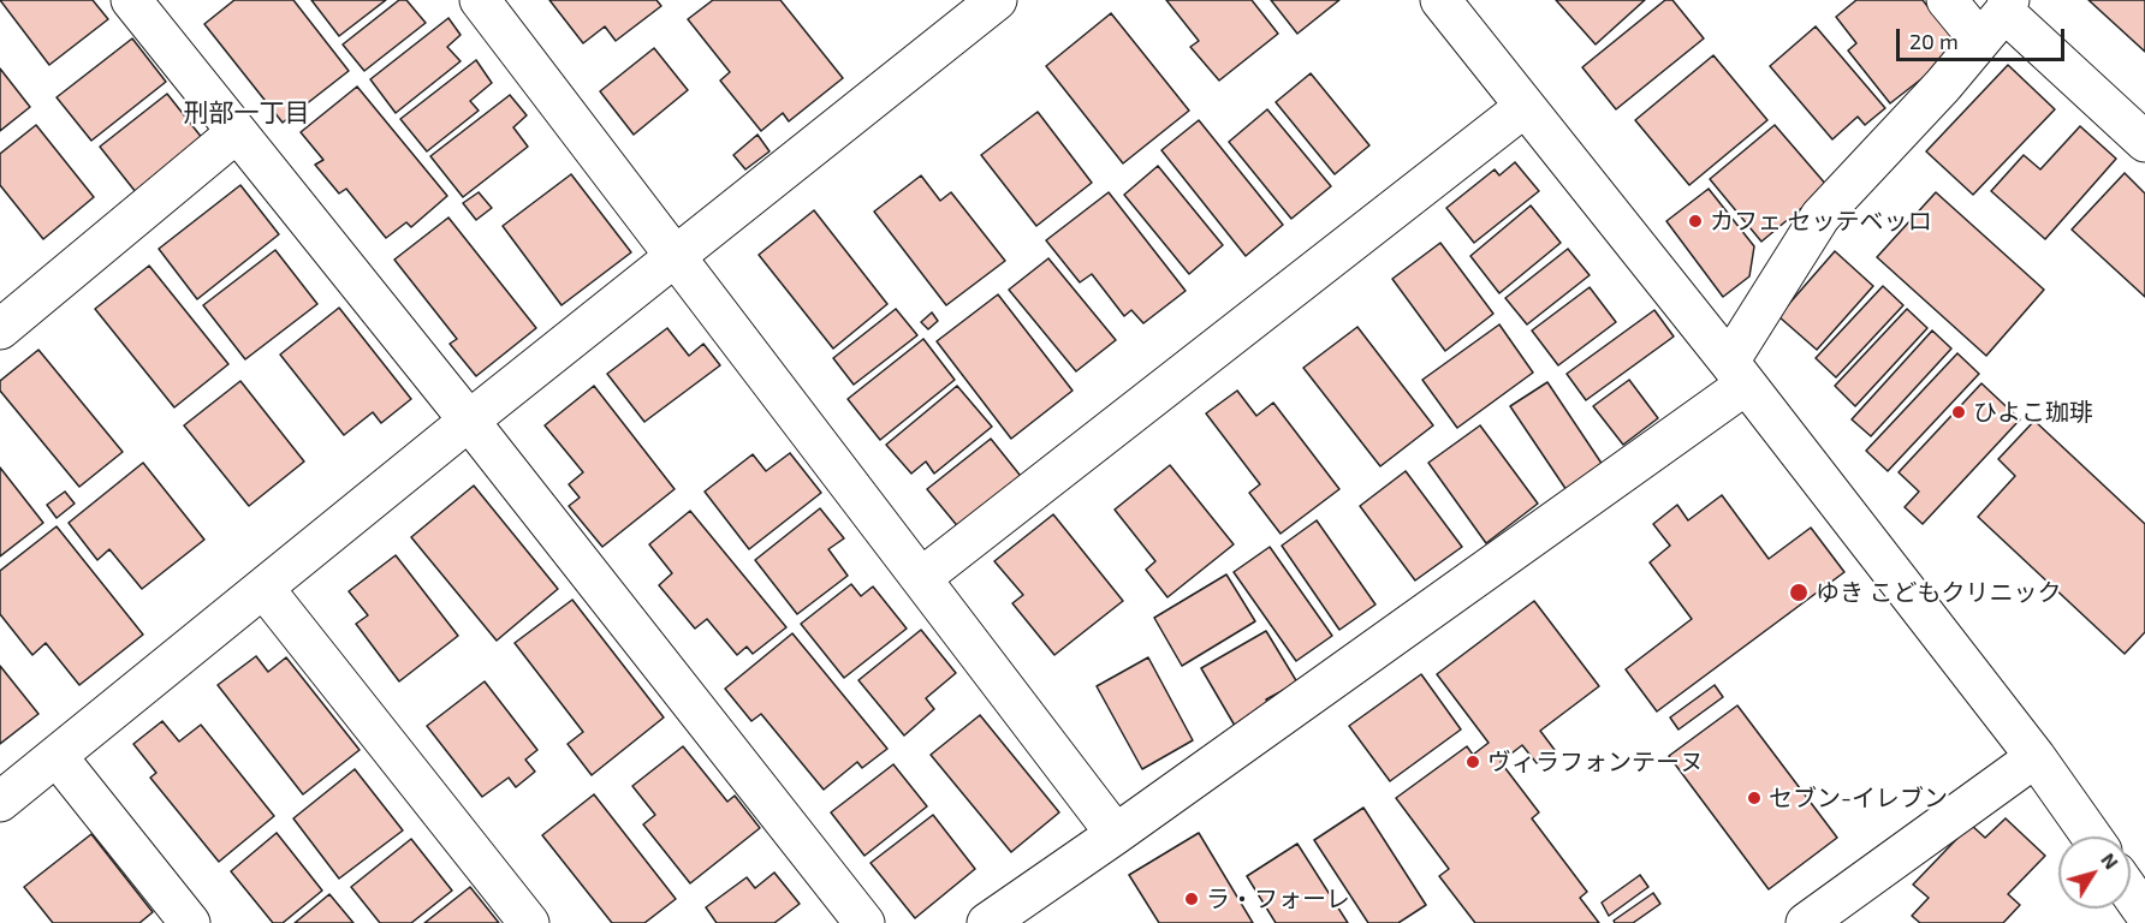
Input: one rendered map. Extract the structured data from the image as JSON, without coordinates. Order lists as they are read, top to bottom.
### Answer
{
  "districts": ["刑部一丁目"],
  "places": [
    "カフェ セッテベッロ",
    "ひよこ珈琲",
    "ゆき こどもクリニック",
    "ヴィラフォンテーヌ",
    "セブン-イレブン",
    "ラ・フォーレ"
  ],
  "scale_bar": "20 m",
  "north": "top right"
}
